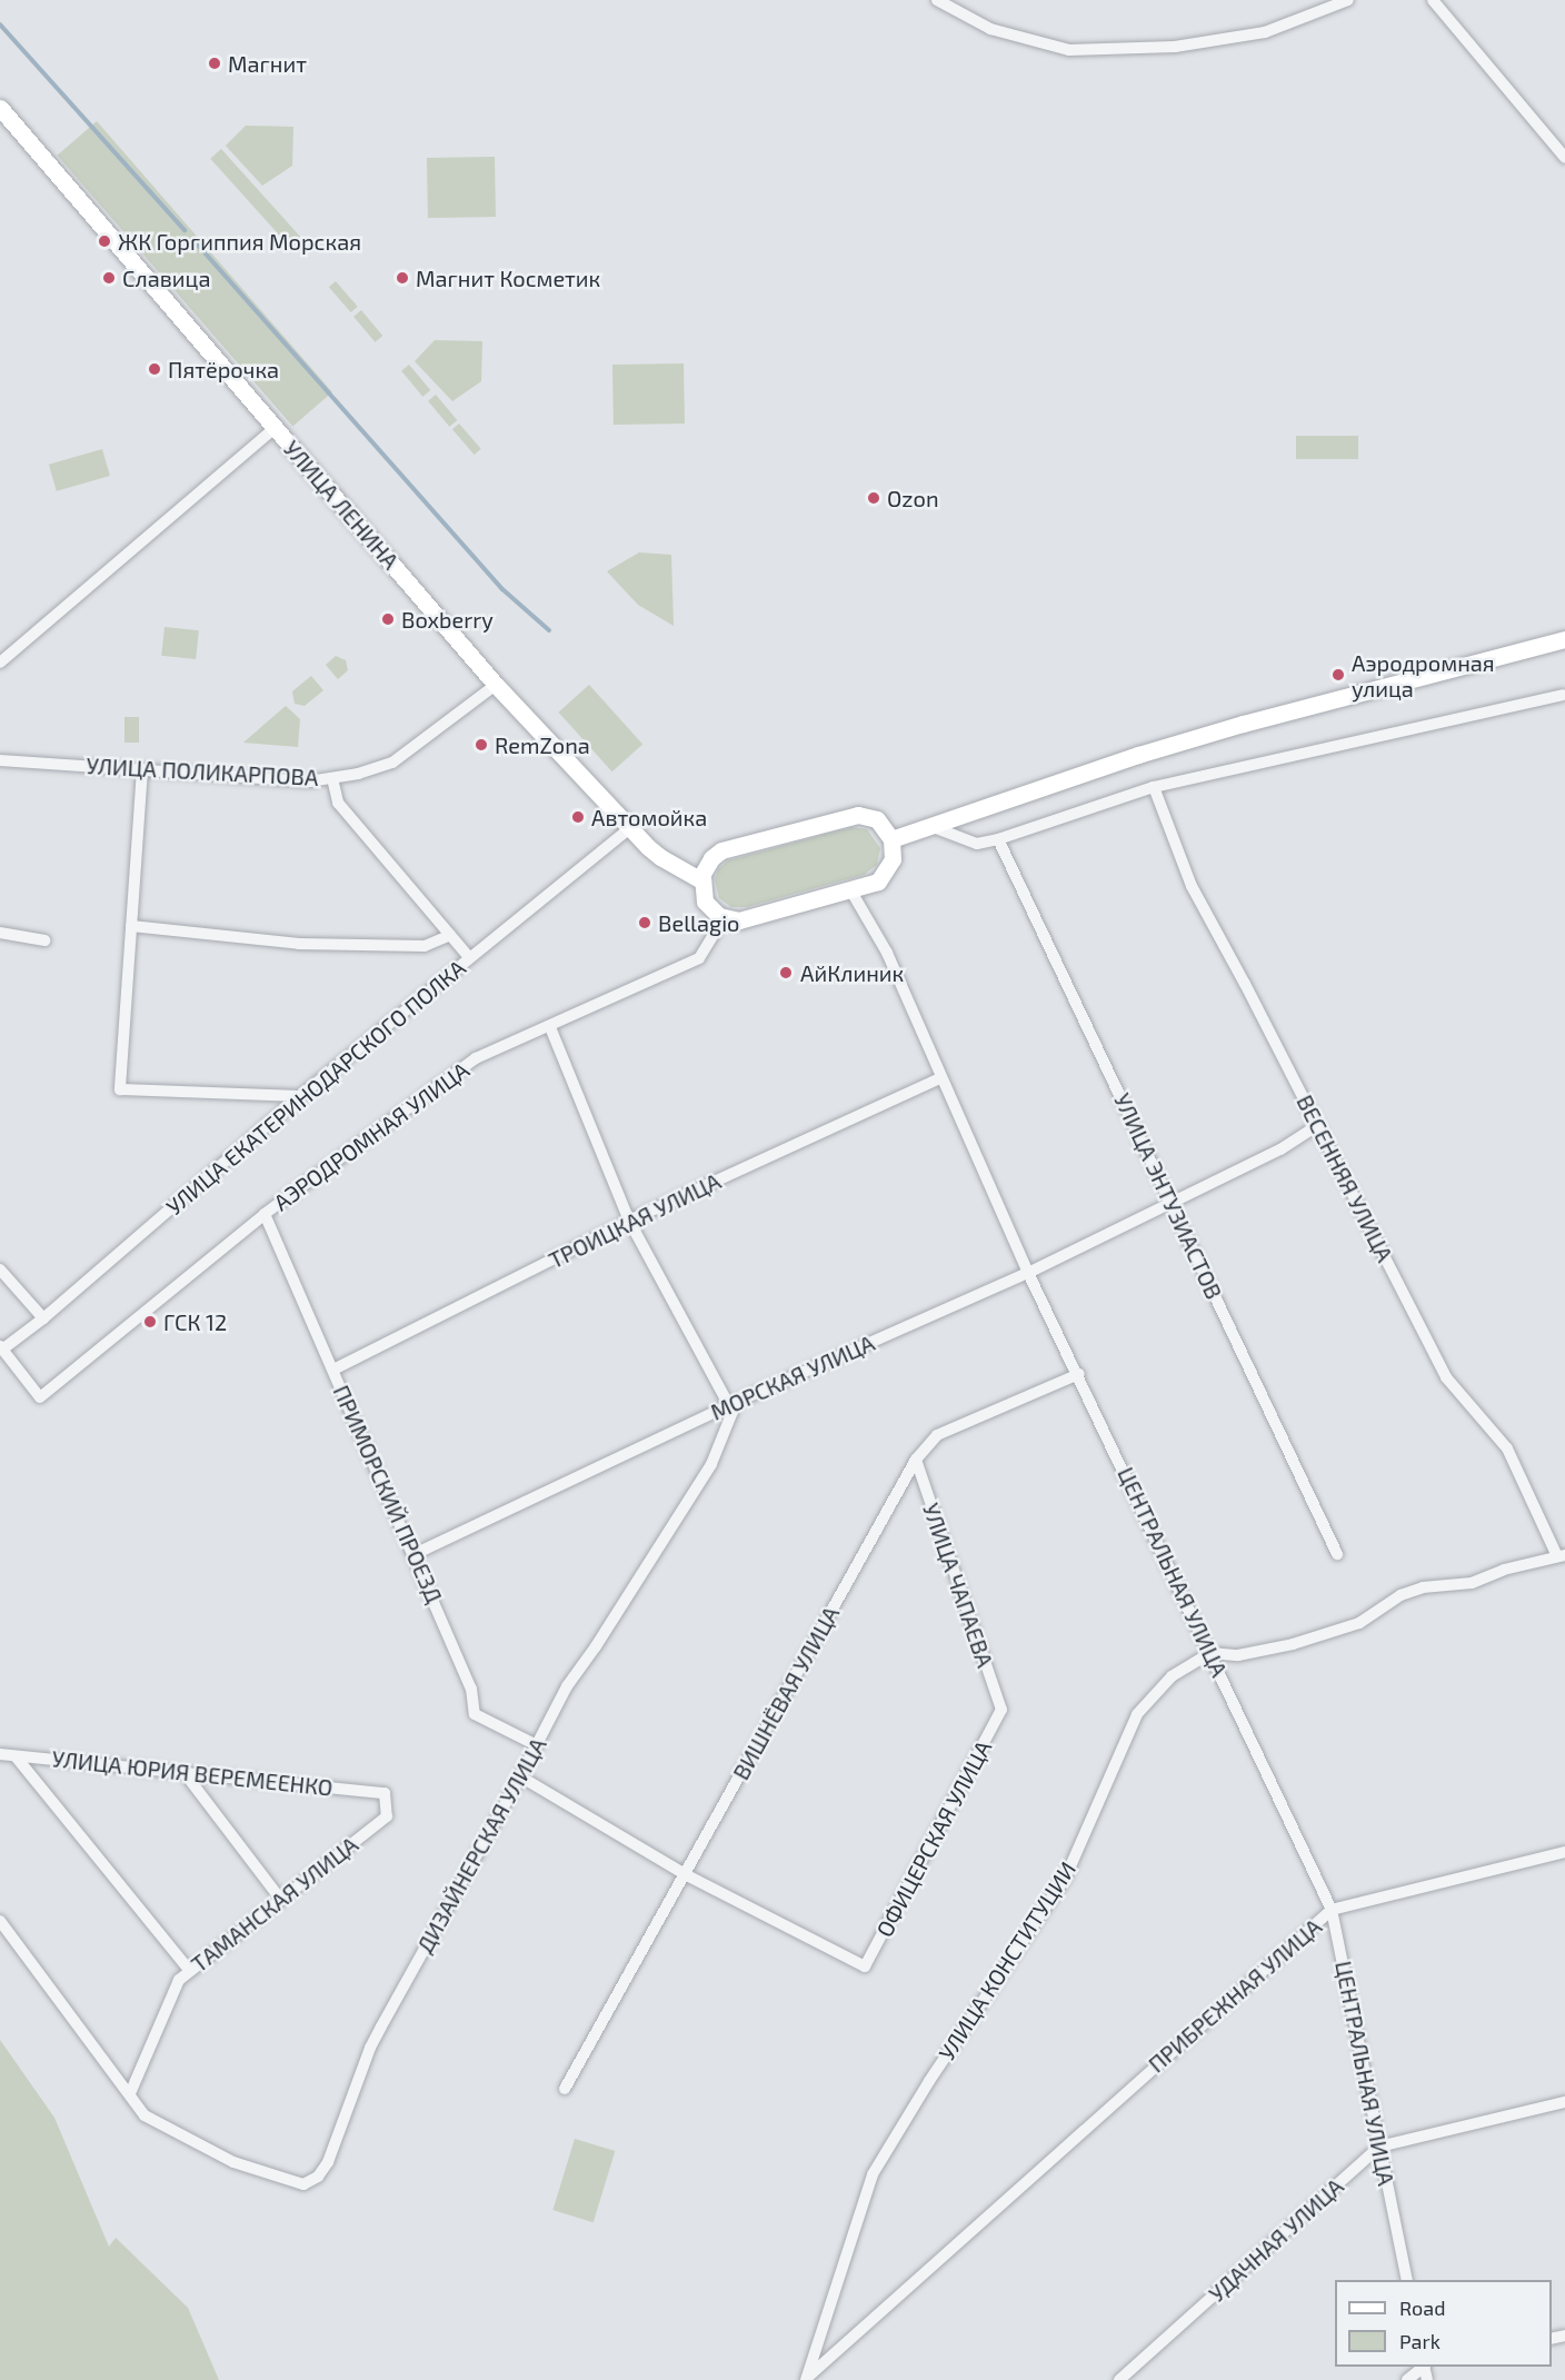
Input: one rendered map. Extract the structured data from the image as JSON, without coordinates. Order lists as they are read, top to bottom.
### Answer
{
  "streets": {
    "street": [
      "УЛИЦА ЛЕНИНА",
      "УЛИЦА ПОЛИКАРПОВА",
      "УЛИЦА ЕКАТЕРИНОДАРСКОГО ПОЛКА",
      "АЭРОДРОМНАЯ УЛИЦА",
      "ВЕСЕННЯЯ УЛИЦА",
      "УЛИЦА ЭНТУЗИАСТОВ",
      "ТРОИЦКАЯ УЛИЦА",
      "МОРСКАЯ УЛИЦА",
      "ПРИМОРСКИЙ ПРОЕЗД",
      "ЦЕНТРАЛЬНАЯ УЛИЦА",
      "УЛИЦА ЧАПАЕВА",
      "ВИШНЁВАЯ УЛИЦА",
      "УЛИЦА ЮРИЯ ВЕРЕМЕЕНКО",
      "ОФИЦЕРСКАЯ УЛИЦА",
      "ДИЗАЙНЕРСКАЯ УЛИЦА",
      "ТАМАНСКАЯ УЛИЦА",
      "УЛИЦА КОНСТИТУЦИИ",
      "ПРИБРЕЖНАЯ УЛИЦА",
      "УДАЧНАЯ УЛИЦА"
    ]
  },
  "crossings": [
    ["УЛИЦА ЛЕНИНА", "УЛИЦА ПОЛИКАРПОВА"],
    ["УЛИЦА ЛЕНИНА", "УЛИЦА ЕКАТЕРИНОДАРСКОГО ПОЛКА"],
    ["УЛИЦА ЕКАТЕРИНОДАРСКОГО ПОЛКА", "АЭРОДРОМНАЯ УЛИЦА"],
    ["АЭРОДРОМНАЯ УЛИЦА", "ПРИМОРСКИЙ ПРОЕЗД"],
    ["ВЕСЕННЯЯ УЛИЦА", "МОРСКАЯ УЛИЦА"],
    ["УЛИЦА ЭНТУЗИАСТОВ", "МОРСКАЯ УЛИЦА"],
    ["ТРОИЦКАЯ УЛИЦА", "ПРИМОРСКИЙ ПРОЕЗД"],
    ["ТРОИЦКАЯ УЛИЦА", "ЦЕНТРАЛЬНАЯ УЛИЦА"],
    ["МОРСКАЯ УЛИЦА", "ПРИМОРСКИЙ ПРОЕЗД"],
    ["МОРСКАЯ УЛИЦА", "ЦЕНТРАЛЬНАЯ УЛИЦА"],
    ["МОРСКАЯ УЛИЦА", "ДИЗАЙНЕРСКАЯ УЛИЦА"],
    ["ПРИМОРСКИЙ ПРОЕЗД", "ДИЗАЙНЕРСКАЯ УЛИЦА"],
    ["ЦЕНТРАЛЬНАЯ УЛИЦА", "ВИШНЁВАЯ УЛИЦА"],
    ["ЦЕНТРАЛЬНАЯ УЛИЦА", "УЛИЦА КОНСТИТУЦИИ"],
    ["ЦЕНТРАЛЬНАЯ УЛИЦА", "ПРИБРЕЖНАЯ УЛИЦА"],
    ["ЦЕНТРАЛЬНАЯ УЛИЦА", "УДАЧНАЯ УЛИЦА"],
    ["УЛИЦА ЧАПАЕВА", "ВИШНЁВАЯ УЛИЦА"],
    ["УЛИЦА ЧАПАЕВА", "ОФИЦЕРСКАЯ УЛИЦА"],
    ["ВИШНЁВАЯ УЛИЦА", "ОФИЦЕРСКАЯ УЛИЦА"],
    ["УЛИЦА ЮРИЯ ВЕРЕМЕЕНКО", "ТАМАНСКАЯ УЛИЦА"],
    ["ДИЗАЙНЕРСКАЯ УЛИЦА", "ТАМАНСКАЯ УЛИЦА"],
    ["УЛИЦА КОНСТИТУЦИИ", "ПРИБРЕЖНАЯ УЛИЦА"]
  ],
  "places": [
    "Магнит",
    "ЖК Горгиппия Морская",
    "Славица",
    "Магнит Косметик",
    "Пятёрочка",
    "Ozon",
    "Boxberry",
    "Аэродромная улица",
    "RemZona",
    "Автомойка",
    "Bellagio",
    "АйКлиник",
    "ГСК 12"
  ],
  "legend": ["Road", "Park"]
}
